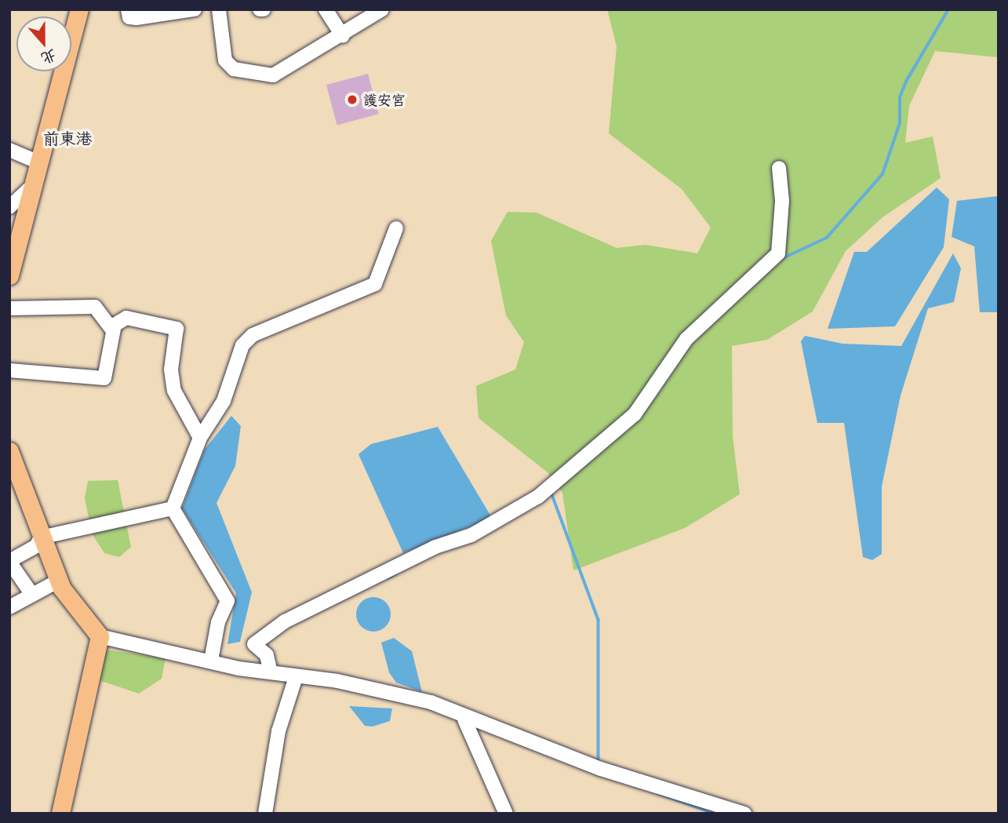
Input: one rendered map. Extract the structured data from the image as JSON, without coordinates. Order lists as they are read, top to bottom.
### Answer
{
  "districts": ["前東港"],
  "places": ["護安宮"],
  "north": "bottom"
}
